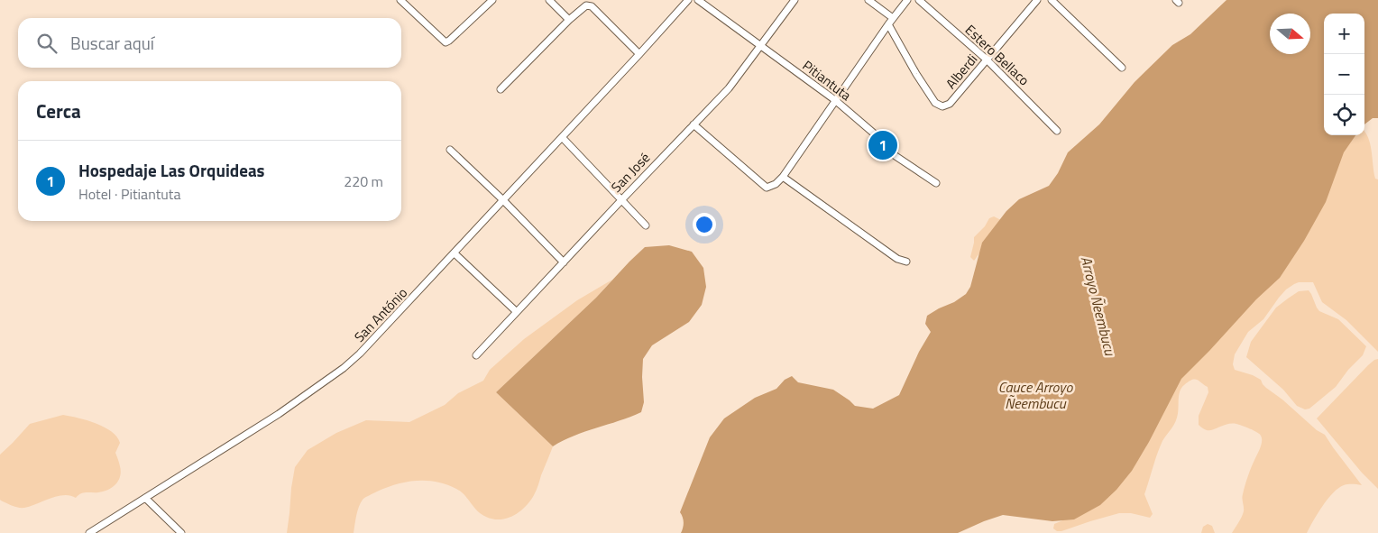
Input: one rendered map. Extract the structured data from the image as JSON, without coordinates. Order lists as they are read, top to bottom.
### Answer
{
  "streets": {
    "street": [
      "Estero Bellaco",
      "Alberdi",
      "Pitiantuta",
      "San José",
      "San António"
    ]
  },
  "crossings": [
    ["Estero Bellaco", "Alberdi"],
    ["Pitiantuta", "San José"]
  ],
  "water": ["Arroyo Ñeembucu", "Cauce Arroyo Ñeembucu"],
  "north": "right",
  "page": {
    "map_buttons": ["+", "−"],
    "search": "Buscar aquí",
    "heading": "Cerca",
    "pins": "1",
    "list": [
      {
        "mark": "1",
        "name": "Hospedaje Las Orquideas",
        "note": "Hotel · Pitiantuta",
        "value": "220 m"
      }
    ]
  }
}
